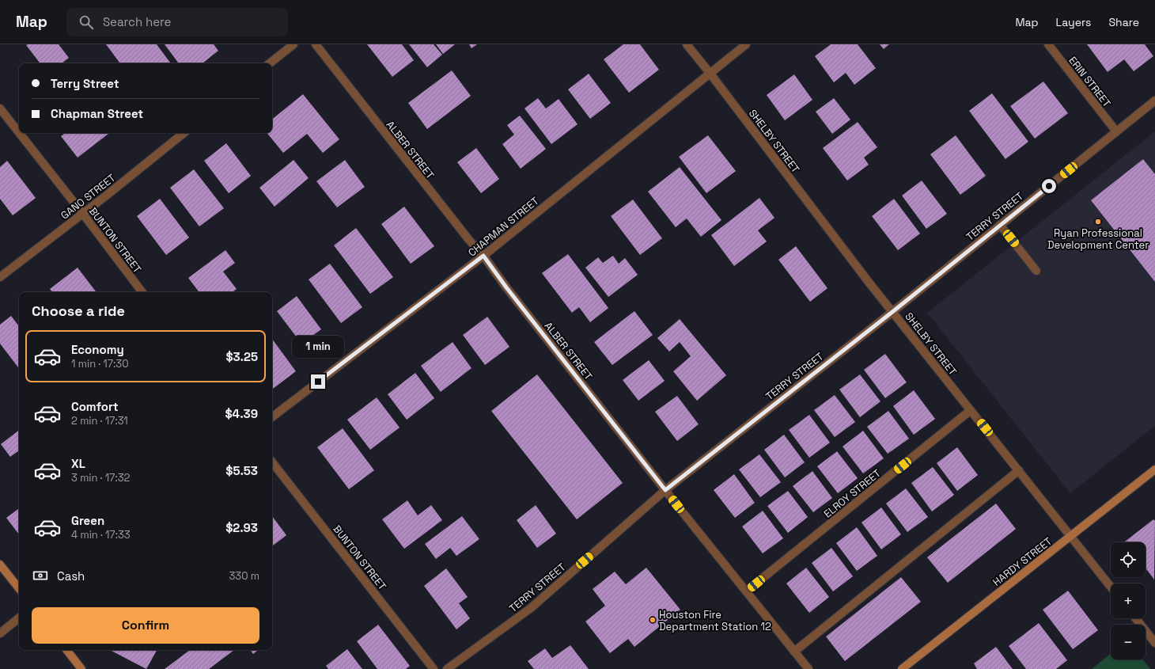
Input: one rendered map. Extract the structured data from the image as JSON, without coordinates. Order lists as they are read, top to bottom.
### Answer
{
  "streets": {
    "main road": ["HARDY STREET"],
    "street": [
      "ERIN STREET",
      "SHELBY STREET",
      "ALBER STREET",
      "GANO STREET",
      "TERRY STREET",
      "CHAPMAN STREET",
      "BUNTON STREET",
      "ELROY STREET"
    ]
  },
  "crossings": [
    ["ERIN STREET", "TERRY STREET"],
    ["SHELBY STREET", "TERRY STREET"],
    ["SHELBY STREET", "CHAPMAN STREET"],
    ["SHELBY STREET", "ELROY STREET"],
    ["SHELBY STREET", "HARDY STREET"],
    ["ALBER STREET", "TERRY STREET"],
    ["ALBER STREET", "CHAPMAN STREET"],
    ["ALBER STREET", "ELROY STREET"],
    ["GANO STREET", "BUNTON STREET"]
  ],
  "places": ["Ryan Professional Development Center", "Houston Fire Department Station 12"],
  "page": {
    "header": "Map",
    "search": "Search here",
    "nav": ["Map", "Layers", "Share"],
    "banner": ["Terry Street", "Chapman Street"],
    "heading": "Choose a ride",
    "list": [
      {
        "name": "Economy",
        "note": "1 min · 17:30",
        "value": "$3.25"
      },
      {
        "name": "Comfort",
        "note": "2 min · 17:31",
        "value": "$4.39"
      },
      {
        "name": "XL",
        "note": "3 min · 17:32",
        "value": "$5.53"
      },
      {
        "name": "Green",
        "note": "4 min · 17:33",
        "value": "$2.93"
      }
    ],
    "bubble": "1 min",
    "map_buttons": ["+", "−"],
    "pay": ["Cash", "330 m"],
    "buttons": "Confirm"
  }
}
